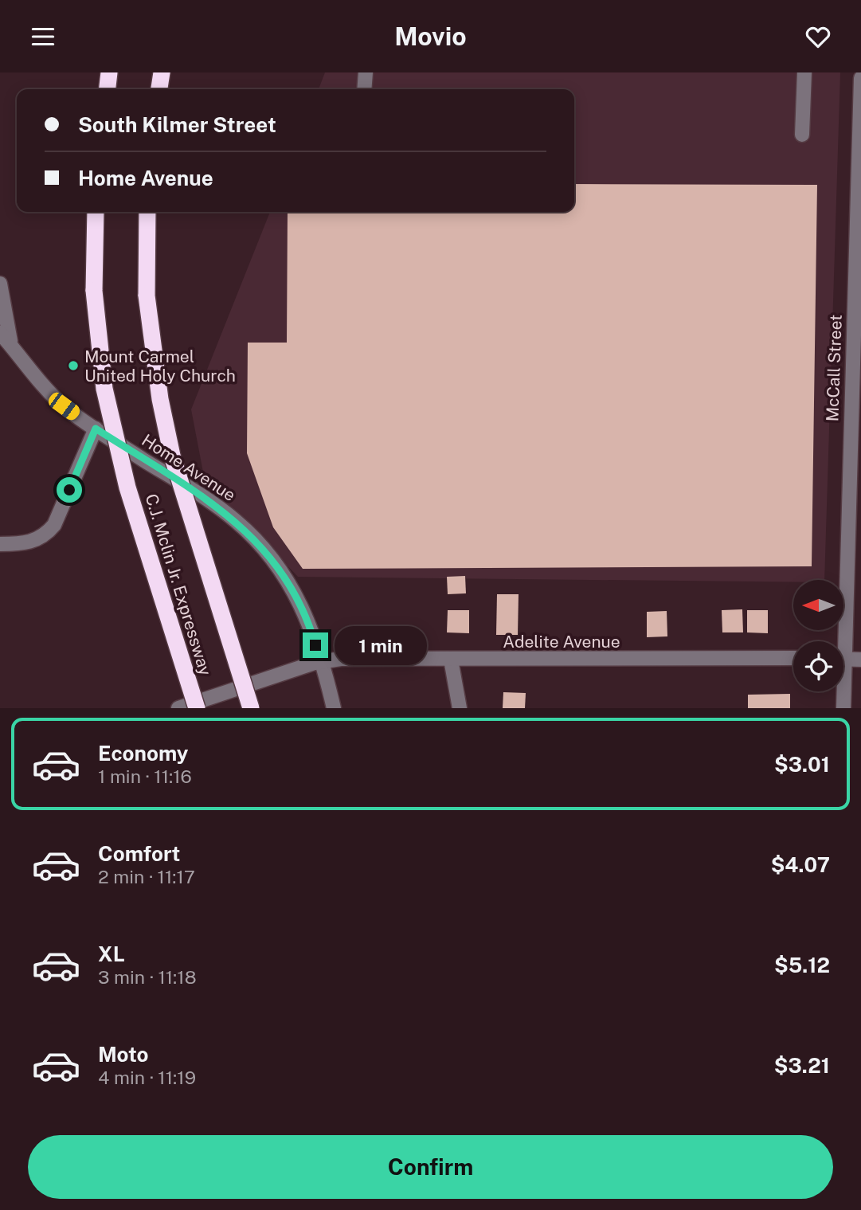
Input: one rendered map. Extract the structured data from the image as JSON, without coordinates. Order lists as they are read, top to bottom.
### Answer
{
  "streets": {
    "highway": ["C.J. Mclin Jr. Expressway"],
    "street": ["McCall Street", "Home Avenue", "Adelite Avenue"]
  },
  "crossings": [
    ["Home Avenue", "Adelite Avenue"]
  ],
  "places": ["Mount Carmel United Holy Church"],
  "north": "left",
  "page": {
    "header": "Movio",
    "banner": ["South Kilmer Street", "Home Avenue"],
    "bubble": "1 min",
    "list": [
      {
        "name": "Economy",
        "note": "1 min · 11:16",
        "value": "$3.01"
      },
      {
        "name": "Comfort",
        "note": "2 min · 11:17",
        "value": "$4.07"
      },
      {
        "name": "XL",
        "note": "3 min · 11:18",
        "value": "$5.12"
      },
      {
        "name": "Moto",
        "note": "4 min · 11:19",
        "value": "$3.21"
      }
    ],
    "buttons": "Confirm"
  }
}
